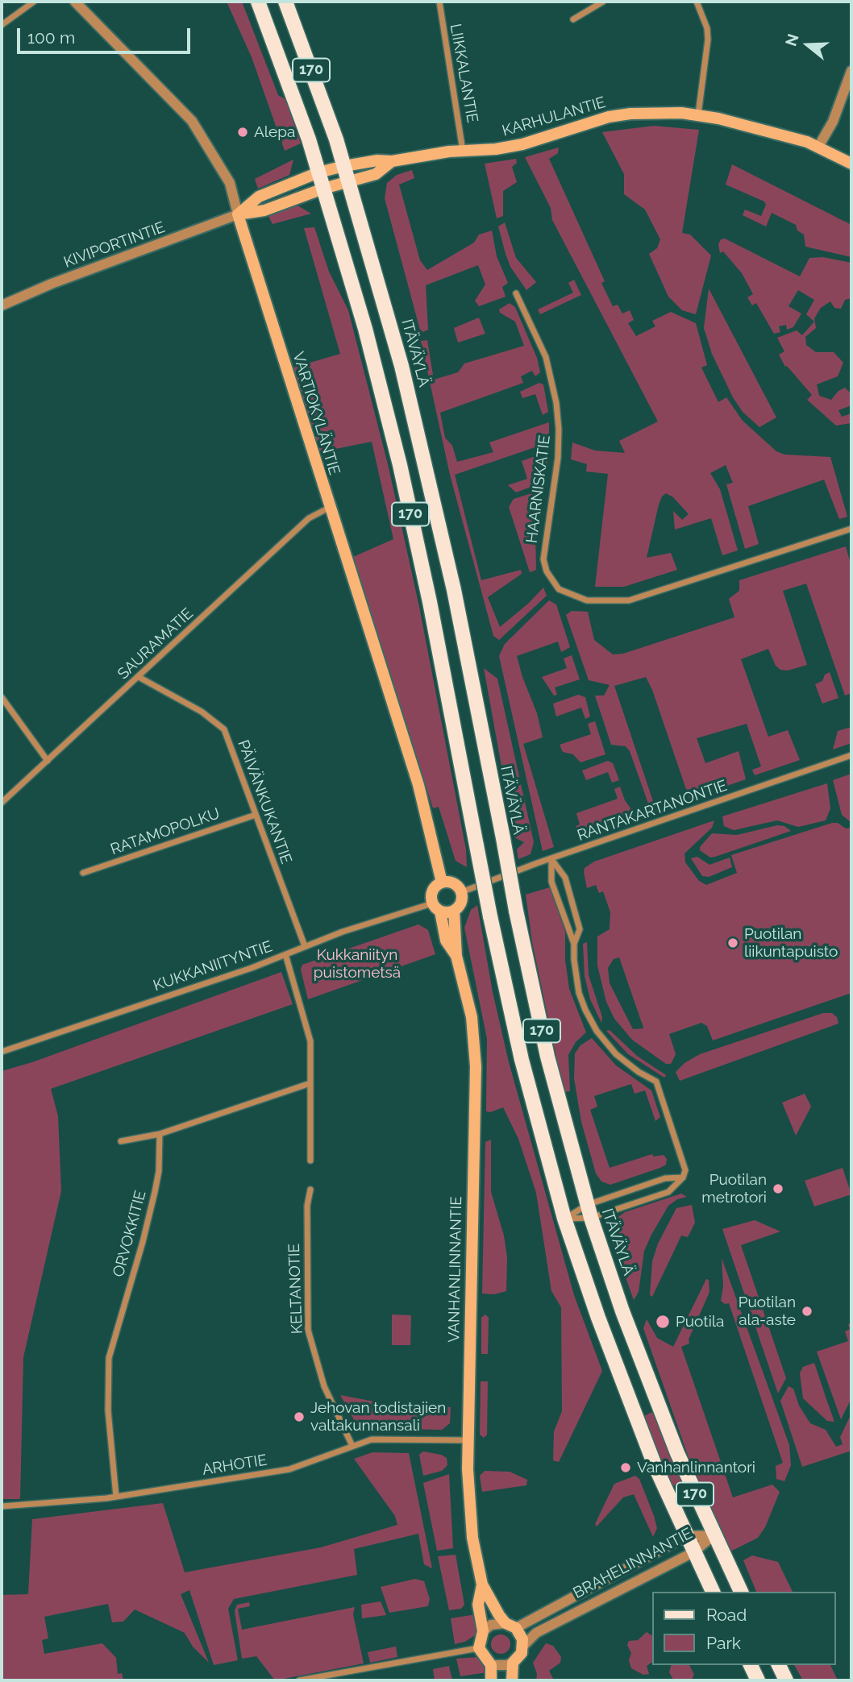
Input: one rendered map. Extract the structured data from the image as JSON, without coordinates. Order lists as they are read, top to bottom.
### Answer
{
  "streets": {
    "main road": [
      "170",
      "KARHULANTIE",
      "KIVIPORTINTIE",
      "ITÄVÄYLÄ",
      "VARTIOKYLÄNTIE",
      "VANHANLINNANTIE"
    ],
    "street": [
      "LIIKKALANTIE",
      "HAARNISKATIE",
      "SAURAMATIE",
      "PÄIVÄNKUKANTIE",
      "RANTAKARTANONTIE",
      "RATAMOPOLKU",
      "KUKKANIITYNTIE",
      "ORVOKKITIE",
      "KELTANOTIE",
      "ARHOTIE",
      "BRAHELINNANTIE"
    ]
  },
  "crossings": [
    ["170", "KARHULANTIE"],
    ["170", "KIVIPORTINTIE"],
    ["170", "BRAHELINNANTIE"],
    ["LIIKKALANTIE", "KARHULANTIE"],
    ["KARHULANTIE", "KIVIPORTINTIE"],
    ["KARHULANTIE", "ITÄVÄYLÄ"],
    ["KIVIPORTINTIE", "VARTIOKYLÄNTIE"],
    ["ITÄVÄYLÄ", "BRAHELINNANTIE"],
    ["VARTIOKYLÄNTIE", "SAURAMATIE"],
    ["VARTIOKYLÄNTIE", "RANTAKARTANONTIE"],
    ["VARTIOKYLÄNTIE", "KUKKANIITYNTIE"],
    ["VARTIOKYLÄNTIE", "VANHANLINNANTIE"],
    ["SAURAMATIE", "PÄIVÄNKUKANTIE"],
    ["PÄIVÄNKUKANTIE", "RATAMOPOLKU"],
    ["PÄIVÄNKUKANTIE", "KUKKANIITYNTIE"],
    ["RANTAKARTANONTIE", "KUKKANIITYNTIE"],
    ["RANTAKARTANONTIE", "VANHANLINNANTIE"],
    ["KUKKANIITYNTIE", "VANHANLINNANTIE"],
    ["ORVOKKITIE", "ARHOTIE"],
    ["VANHANLINNANTIE", "ARHOTIE"],
    ["VANHANLINNANTIE", "BRAHELINNANTIE"],
    ["KELTANOTIE", "ARHOTIE"]
  ],
  "parks": ["Kukkaniityn puistometsä"],
  "places": [
    "Alepa",
    "Puotilan liikuntapuisto",
    "Puotilan metrotori",
    "Puotilan ala-aste",
    "Puotila",
    "Jehovan todistajien valtakunnansali",
    "Vanhanlinnantori"
  ],
  "legend": ["Road", "Park"],
  "scale_bar": "100 m",
  "north": "left"
}
